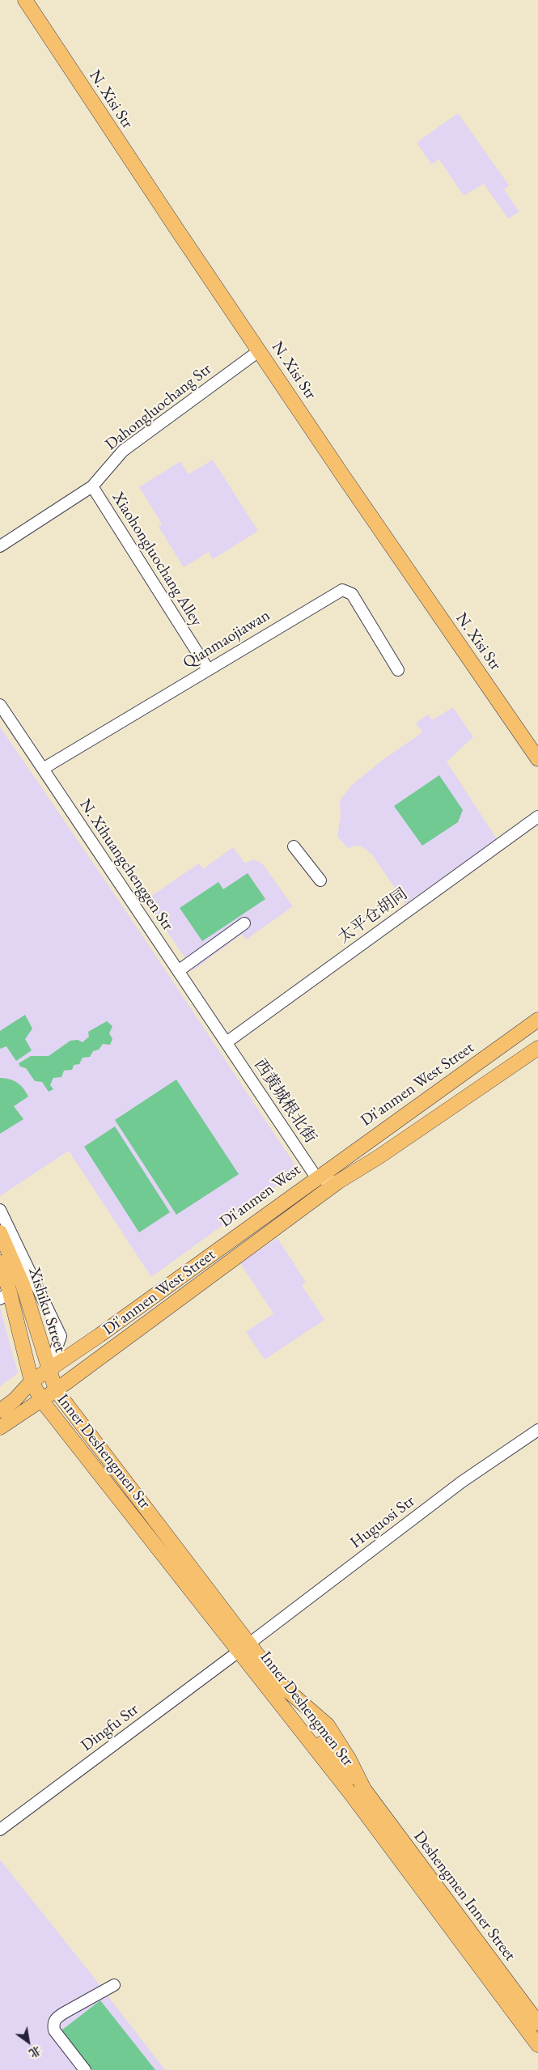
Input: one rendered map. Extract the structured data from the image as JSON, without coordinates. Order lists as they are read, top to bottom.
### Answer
{
  "streets": {
    "main road": [
      "N. Xisi Str",
      "Di'anmen West Street",
      "Di'anmen West",
      "Xishiku Street",
      "Inner Deshengmen Str",
      "Deshengmen Inner Street"
    ],
    "street": [
      "Dahongluochang Str",
      "Xiaohongluochang Alley",
      "Qianmaojiawan",
      "N. Xihuangchenggen Str",
      "太平仓胡同",
      "西黄城根北街",
      "Huguosi Str",
      "Dingfu Str"
    ]
  },
  "crossings": [
    ["N. Xisi Str", "Dahongluochang Str"],
    ["Dahongluochang Str", "Xiaohongluochang Alley"],
    ["Xiaohongluochang Alley", "Qianmaojiawan"],
    ["Qianmaojiawan", "N. Xihuangchenggen Str"],
    ["N. Xihuangchenggen Str", "太平仓胡同"],
    ["N. Xihuangchenggen Str", "西黄城根北街"],
    ["太平仓胡同", "西黄城根北街"],
    ["Di'anmen West Street", "西黄城根北街"],
    ["Di'anmen West Street", "Di'anmen West"],
    ["Di'anmen West Street", "Inner Deshengmen Str"],
    ["Di'anmen West Street", "Deshengmen Inner Street"],
    ["西黄城根北街", "Di'anmen West"],
    ["Di'anmen West", "Xishiku Street"],
    ["Di'anmen West", "Deshengmen Inner Street"],
    ["Xishiku Street", "Inner Deshengmen Str"],
    ["Xishiku Street", "Deshengmen Inner Street"],
    ["Inner Deshengmen Str", "Deshengmen Inner Street"],
    ["Huguosi Str", "Dingfu Str"],
    ["Huguosi Str", "Deshengmen Inner Street"],
    ["Dingfu Str", "Deshengmen Inner Street"]
  ],
  "north": "bottom right"
}
